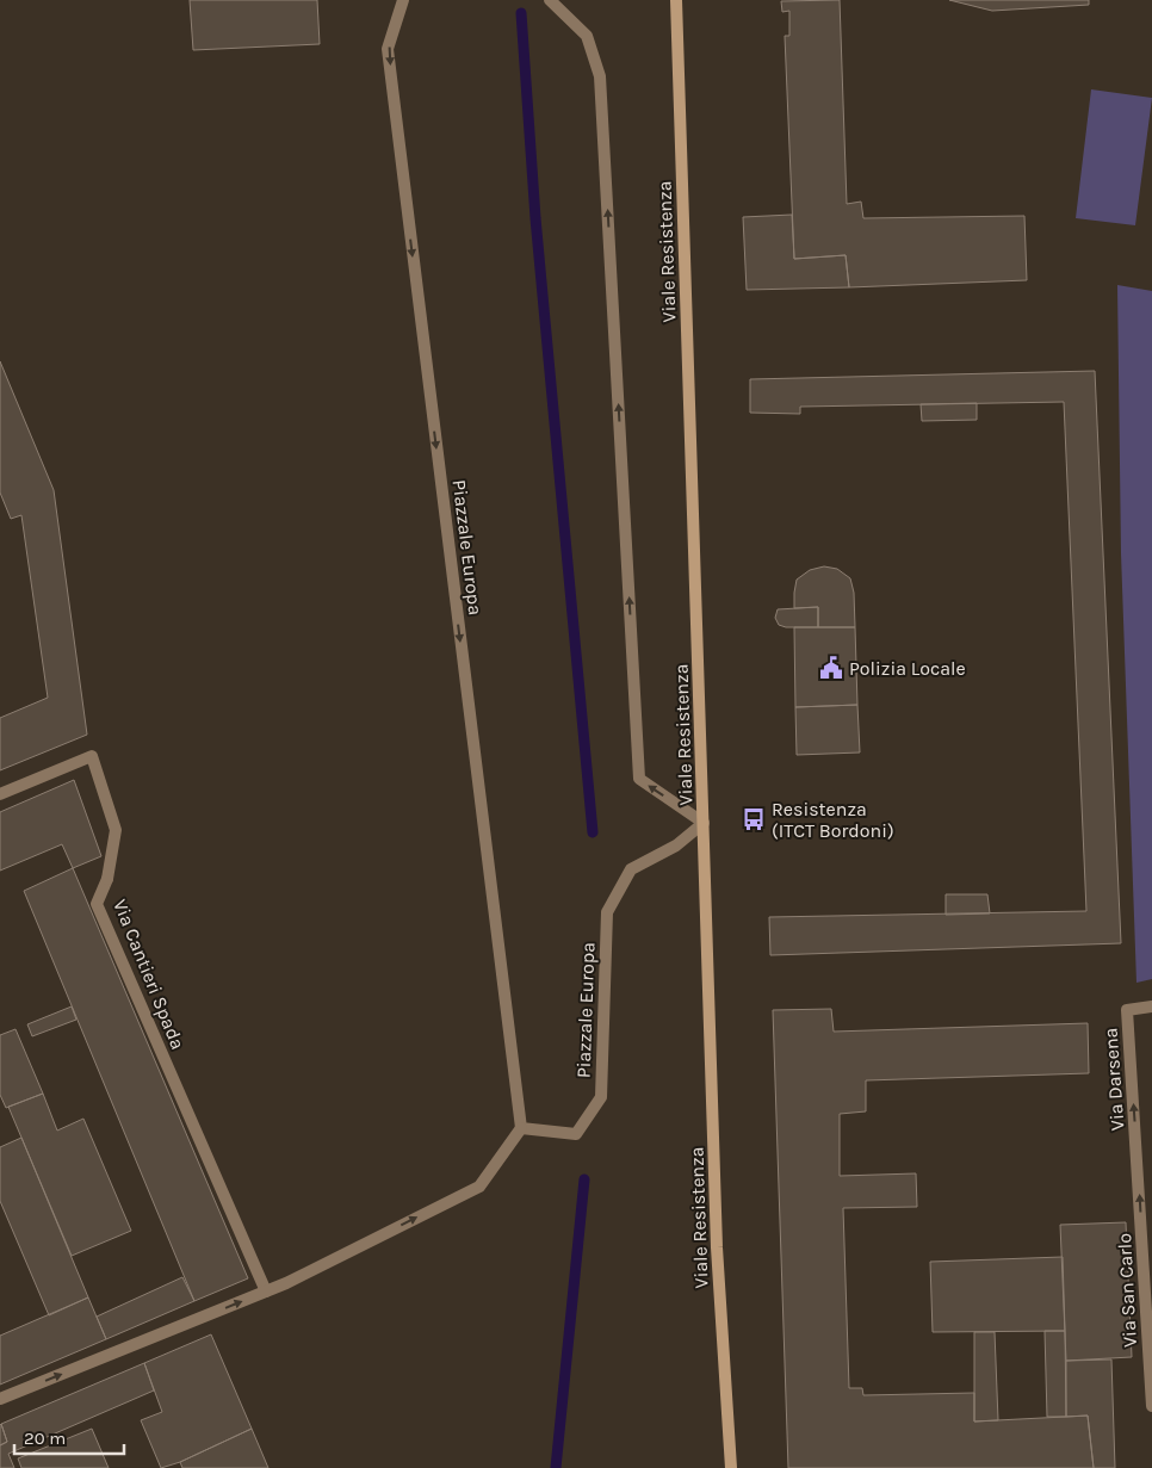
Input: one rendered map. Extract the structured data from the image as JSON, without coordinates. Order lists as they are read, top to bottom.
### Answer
{
  "streets": {
    "main road": ["Viale Resistenza"],
    "street": [
      "Piazzale Europa",
      "Via Cantieri Spada",
      "Via Darsena",
      "Via San Carlo"
    ]
  },
  "crossings": [
    ["Viale Resistenza", "Piazzale Europa"],
    ["Via Darsena", "Via San Carlo"]
  ],
  "one_way": ["Piazzale Europa", "Via Darsena", "Via San Carlo"],
  "places": {
    "public building": ["Polizia Locale"],
    "bus stop": ["Resistenza (ITCT Bordoni)"]
  },
  "scale_bar": "20 m"
}
